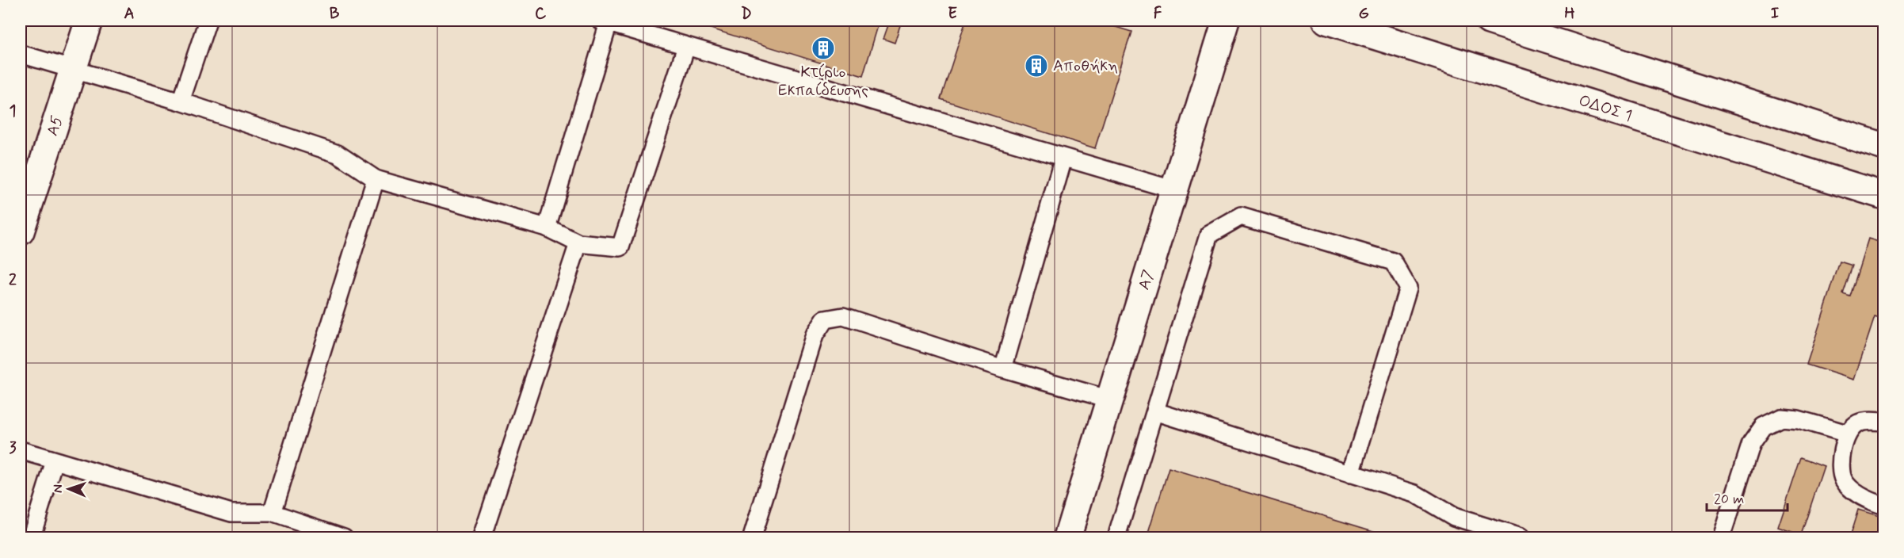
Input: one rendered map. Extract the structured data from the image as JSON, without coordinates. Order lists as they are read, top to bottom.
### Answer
{
  "streets": {
    "street": ["ΟΔΟΣ 1", "Α5", "Α7"]
  },
  "places": {
    "building": ["Κτίριο Εκπαίδευσης", "Αποθήκη"]
  },
  "scale_bar": "20 m",
  "north": "left",
  "grid": {
    "columns": [
      "A",
      "B",
      "C",
      "D",
      "E",
      "F",
      "G",
      "H",
      "I"
    ],
    "rows": ["1", "2", "3"]
  }
}
